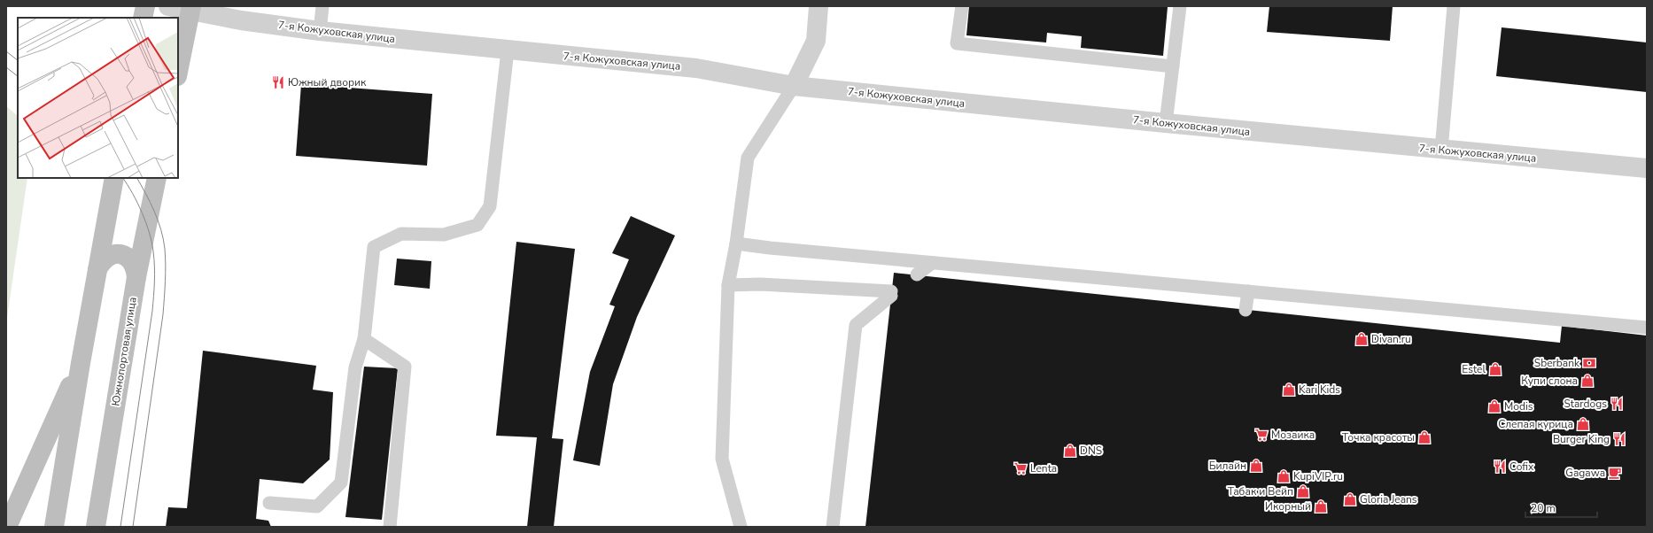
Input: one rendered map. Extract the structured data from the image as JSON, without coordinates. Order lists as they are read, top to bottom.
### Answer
{
  "streets": {
    "main road": ["Южнопортовая улица"],
    "street": ["7-я Кожуховская улица"]
  },
  "places": {
    "restaurant": [
      "Южный дворик",
      "Stardogs",
      "Burger King",
      "Cofix"
    ],
    "shop": [
      "Divan.ru",
      "Estel",
      "Купи слона",
      "Kari Kids",
      "Modis",
      "Слепая курица",
      "Точка красоты",
      "DNS",
      "Билайн",
      "KupiVIP.ru",
      "Табак и Вейп",
      "Gloria Jeans",
      "Икорный"
    ],
    "bank": ["Sberbank"],
    "supermarket": ["Мозаика", "Lenta"],
    "cafe": ["Gagawa"]
  },
  "scale_bar": "20 m"
}
